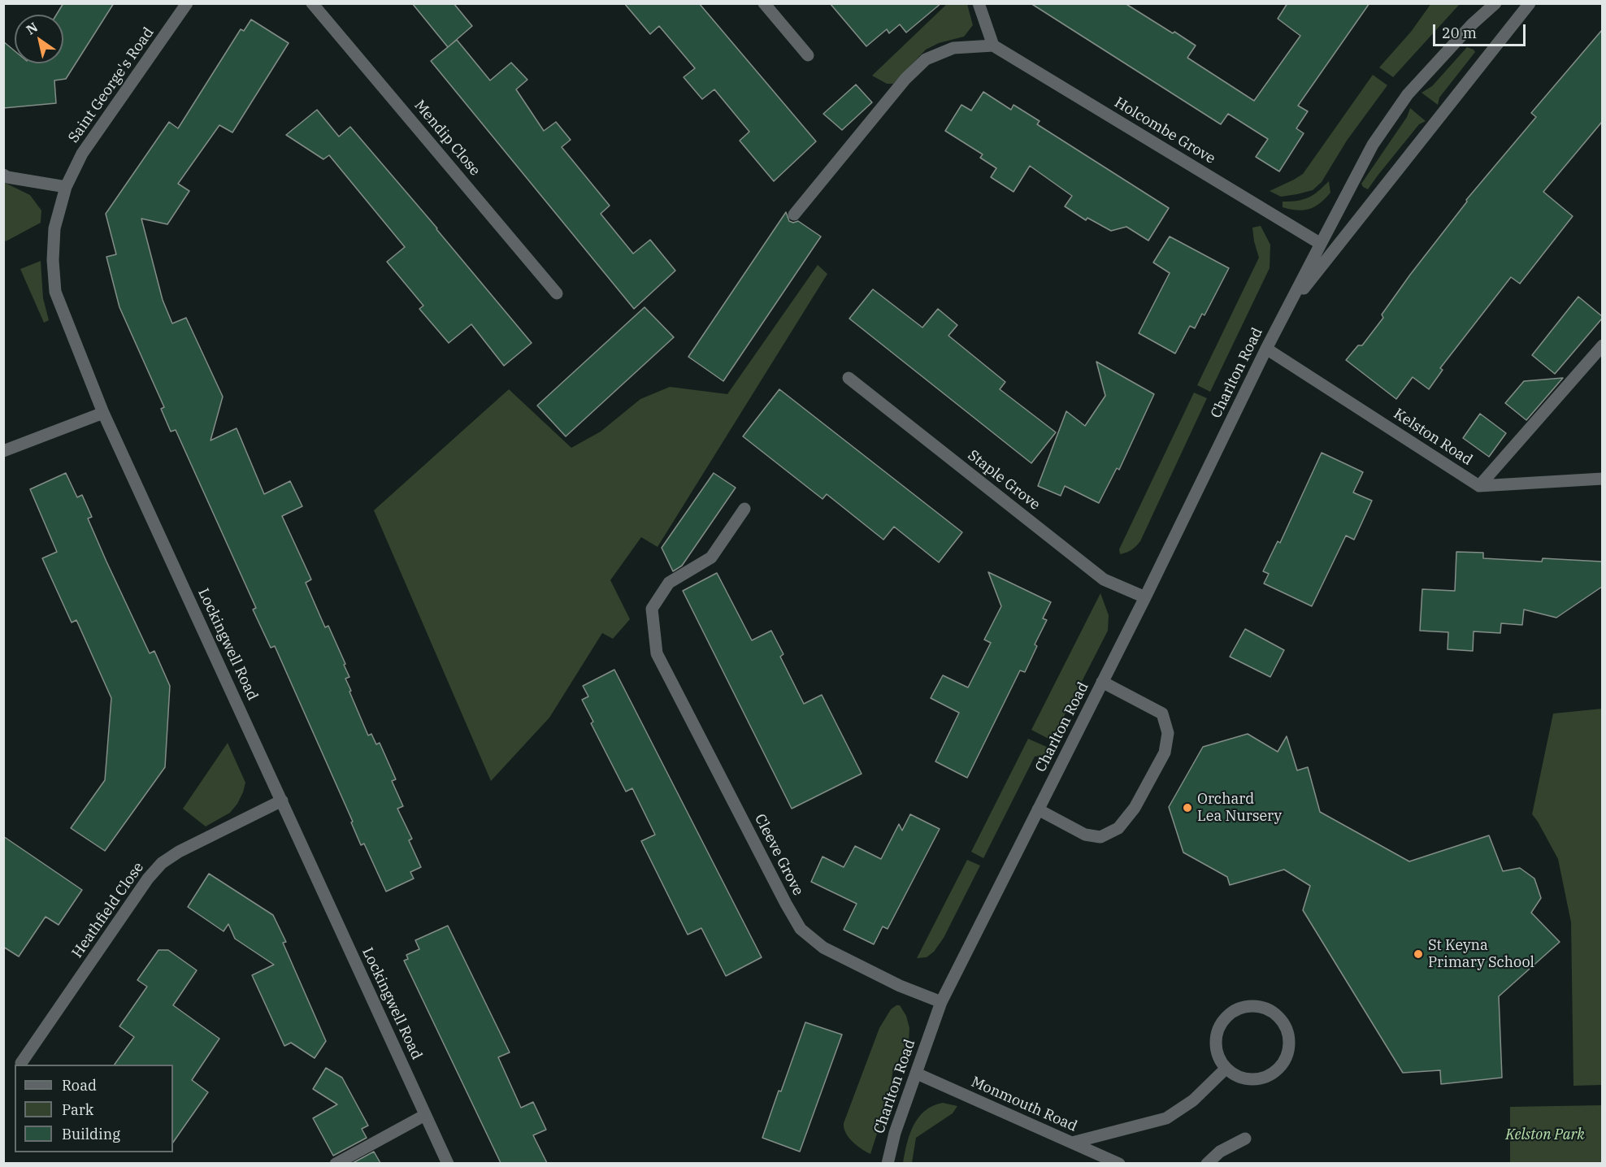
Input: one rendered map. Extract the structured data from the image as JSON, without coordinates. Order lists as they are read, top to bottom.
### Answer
{
  "streets": {
    "street": [
      "Saint George's Road",
      "Holcombe Grove",
      "Mendip Close",
      "Charlton Road",
      "Kelston Road",
      "Staple Grove",
      "Lockingwell Road",
      "Cleeve Grove",
      "Heathfield Close",
      "Monmouth Road"
    ]
  },
  "crossings": [
    ["Saint George's Road", "Lockingwell Road"],
    ["Holcombe Grove", "Charlton Road"],
    ["Charlton Road", "Kelston Road"],
    ["Charlton Road", "Staple Grove"],
    ["Charlton Road", "Cleeve Grove"],
    ["Charlton Road", "Monmouth Road"],
    ["Lockingwell Road", "Heathfield Close"]
  ],
  "parks": ["Kelston Park"],
  "places": ["Orchard Lea Nursery", "St Keyna Primary School"],
  "legend": ["Road", "Park", "Building"],
  "scale_bar": "20 m",
  "north": "top left"
}
